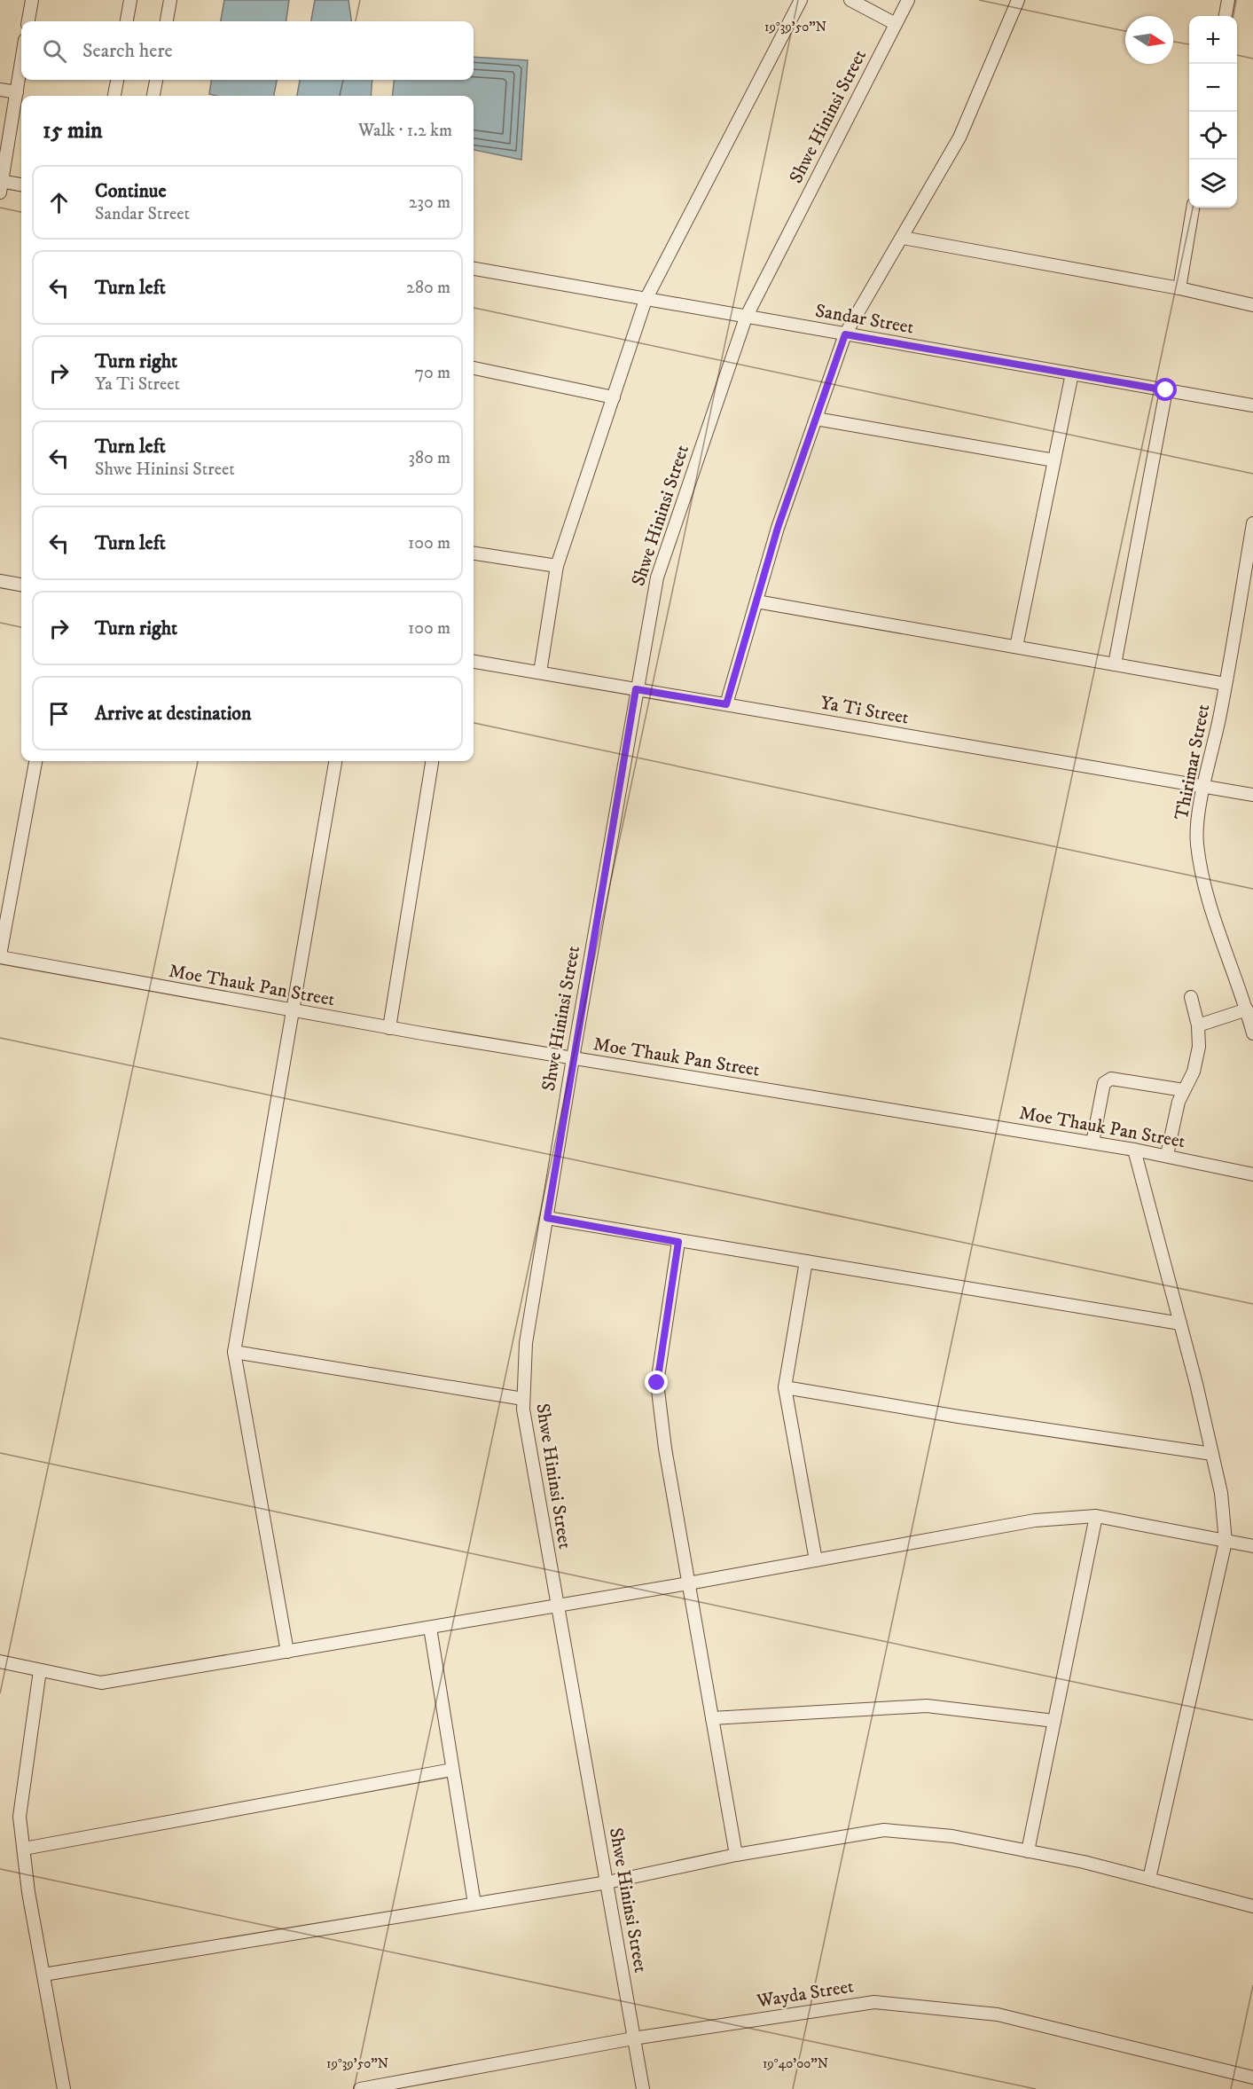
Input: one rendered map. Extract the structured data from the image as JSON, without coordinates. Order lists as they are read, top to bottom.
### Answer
{
  "streets": {
    "street": [
      "Shwe Hininsi Street",
      "Sandar Street",
      "Ya Ti Street",
      "Thirimar Street",
      "Moe Thauk Pan Street",
      "Wayda Street"
    ]
  },
  "crossings": [
    ["Shwe Hininsi Street", "Sandar Street"],
    ["Shwe Hininsi Street", "Ya Ti Street"],
    ["Shwe Hininsi Street", "Moe Thauk Pan Street"],
    ["Shwe Hininsi Street", "Wayda Street"],
    ["Ya Ti Street", "Thirimar Street"]
  ],
  "north": "right",
  "page": {
    "map_buttons": ["+", "−"],
    "search": "Search here",
    "heading": ["15 min", "Walk · 1.2 km"],
    "list": [
      ["Continue", "Sandar Street", "230 m"],
      ["Turn left", "280 m"],
      ["Turn right", "Ya Ti Street", "70 m"],
      ["Turn left", "Shwe Hininsi Street", "380 m"],
      ["Turn left", "100 m"],
      ["Turn right", "100 m"],
      "Arrive at destination"
    ]
  },
  "coordinates": ["19°39'50\"N", "19°40'00\"N"]
}
